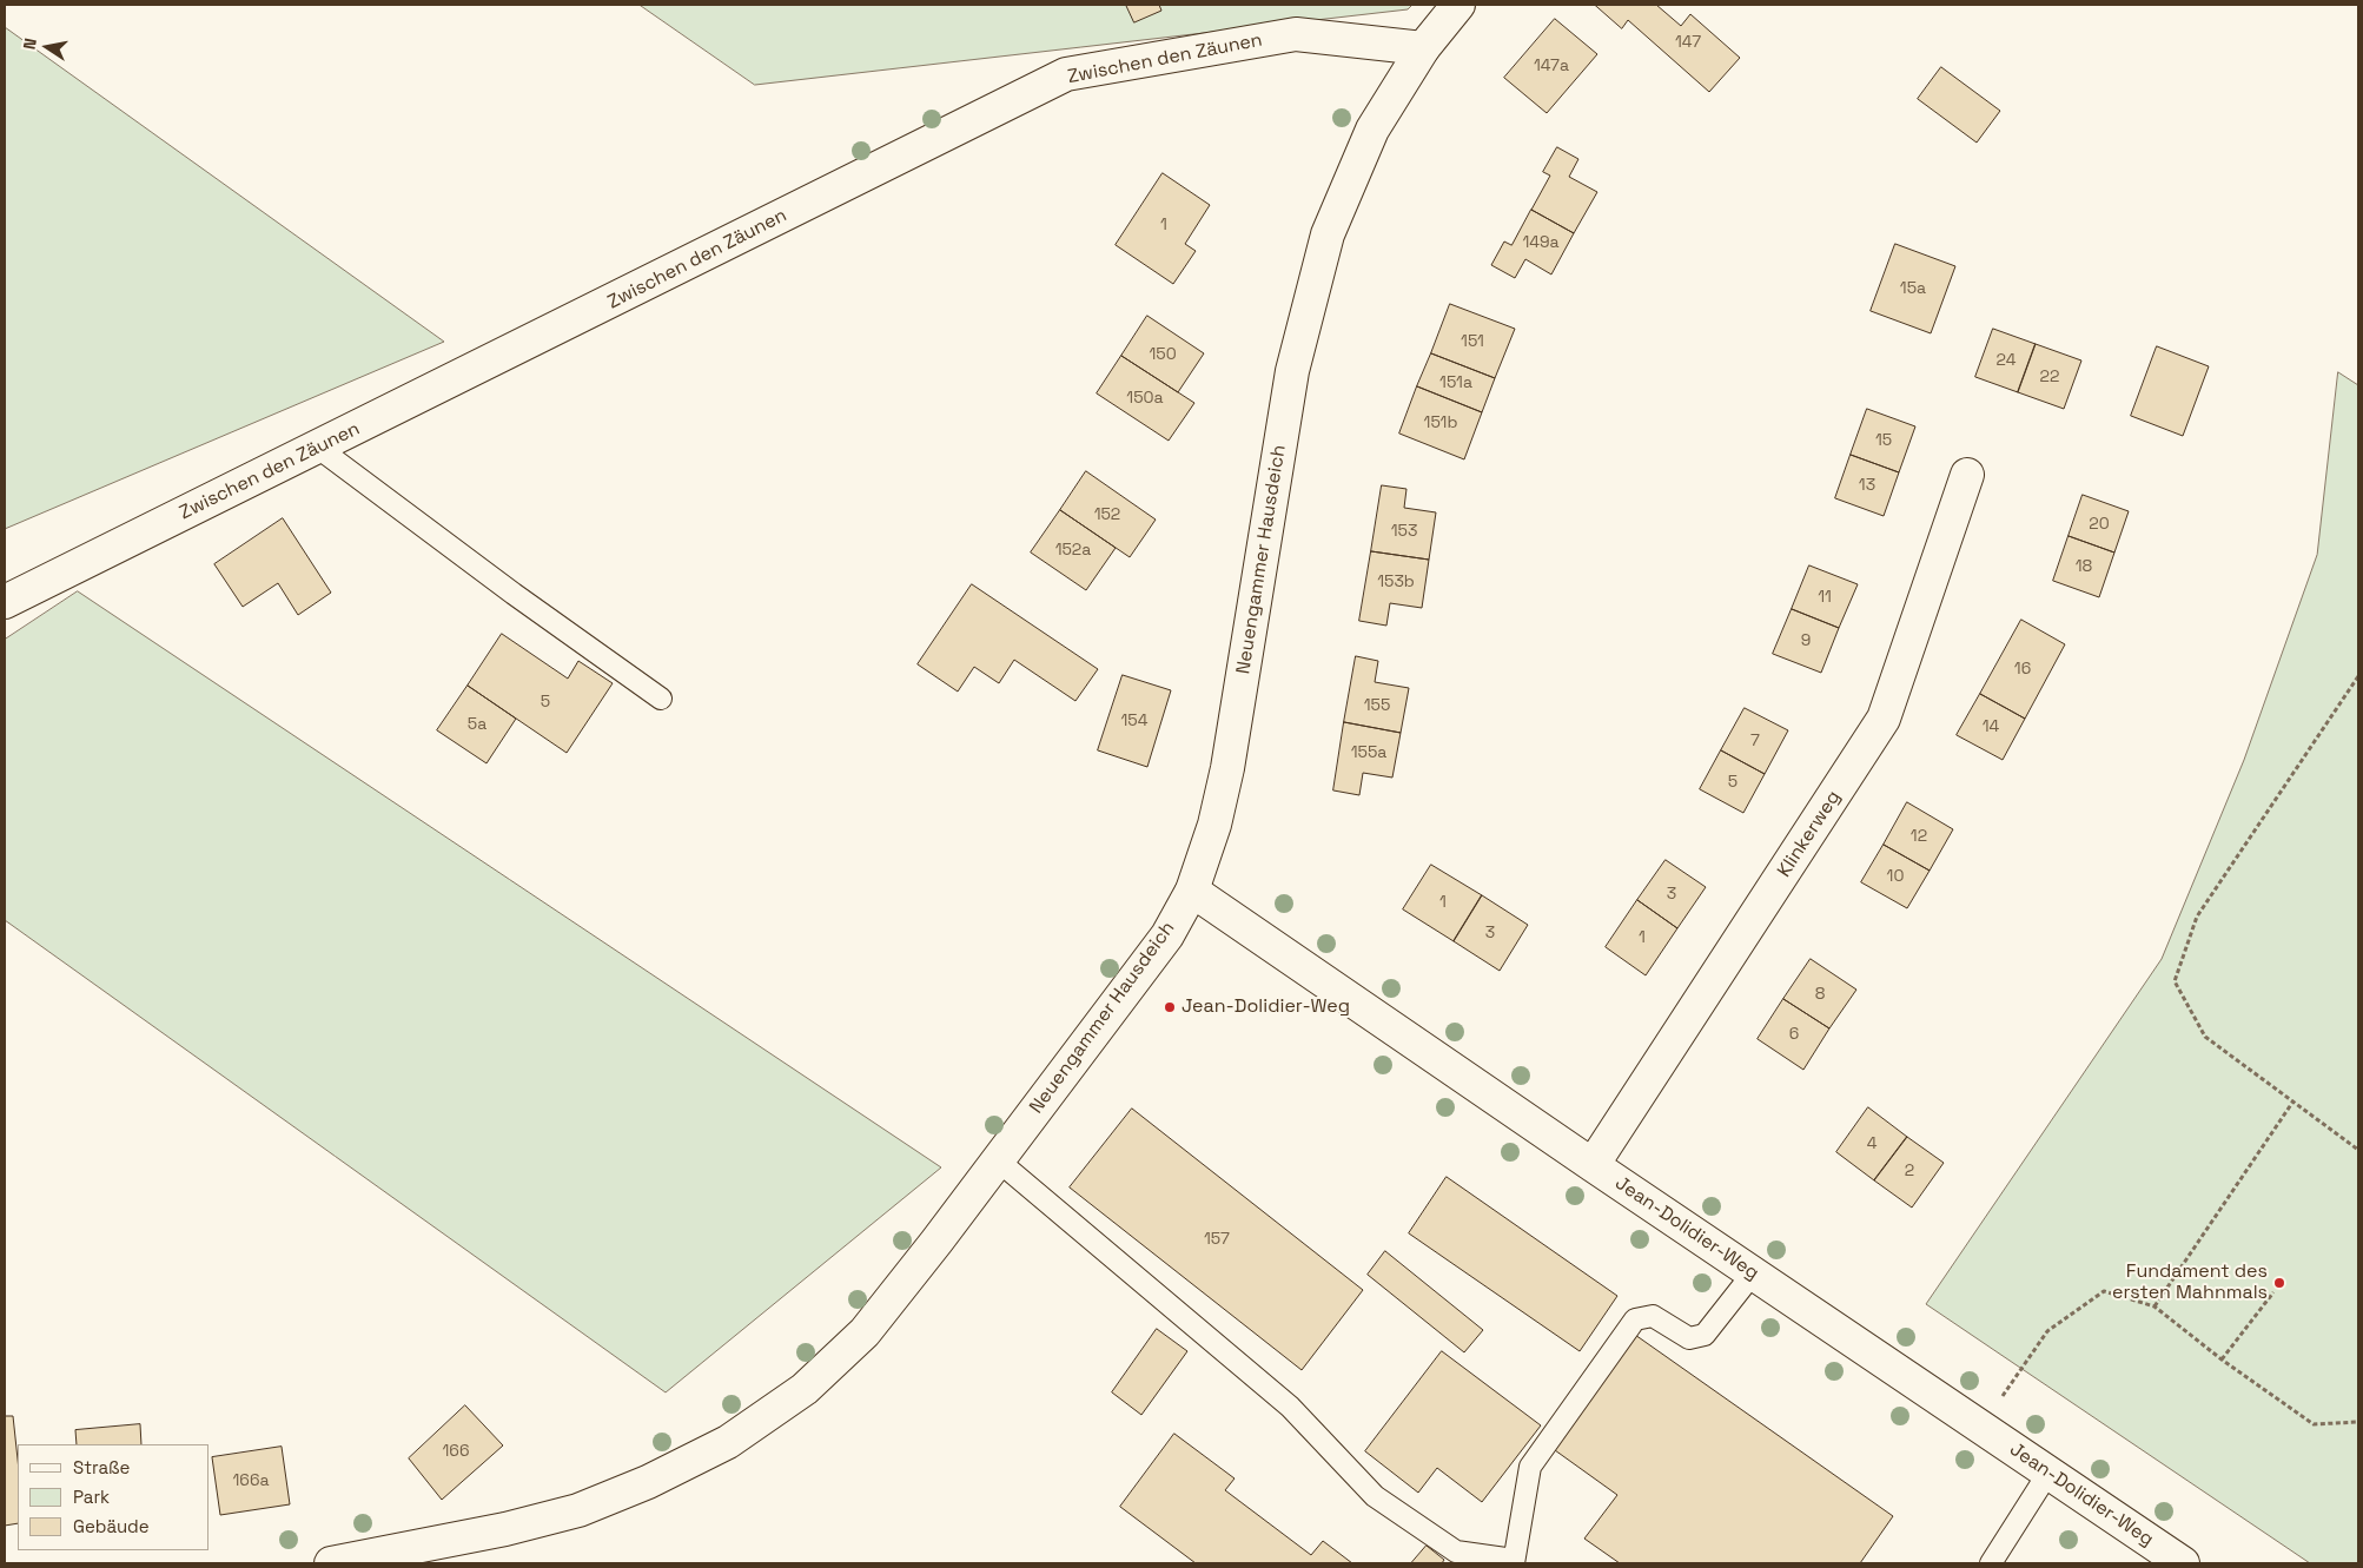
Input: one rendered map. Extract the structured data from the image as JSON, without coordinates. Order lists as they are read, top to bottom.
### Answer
{
  "streets": {
    "street": [
      "Zwischen den Zäunen",
      "Neuengammer Hausdeich",
      "Klinkerweg",
      "Jean-Dolidier-Weg"
    ]
  },
  "crossings": [
    ["Zwischen den Zäunen", "Neuengammer Hausdeich"],
    ["Neuengammer Hausdeich", "Jean-Dolidier-Weg"],
    ["Klinkerweg", "Jean-Dolidier-Weg"]
  ],
  "places": ["Jean-Dolidier-Weg", "Fundament des ersten Mahnmals"],
  "house_numbers": [
    "147",
    "147a",
    "1",
    "149a",
    "15a",
    "151",
    "150",
    "24",
    "22",
    "151a",
    "150a",
    "151b",
    "15",
    "13",
    "152",
    "20",
    "153",
    "152a",
    "18",
    "153b",
    "11",
    "9",
    "16",
    "5",
    "155",
    "154",
    "5a",
    "14",
    "7",
    "155a",
    "5",
    "12",
    "10",
    "3",
    "1",
    "3",
    "1",
    "8",
    "6",
    "4",
    "2",
    "157",
    "166",
    "166a"
  ],
  "legend": ["Straße", "Park", "Gebäude"],
  "north": "left"
}
